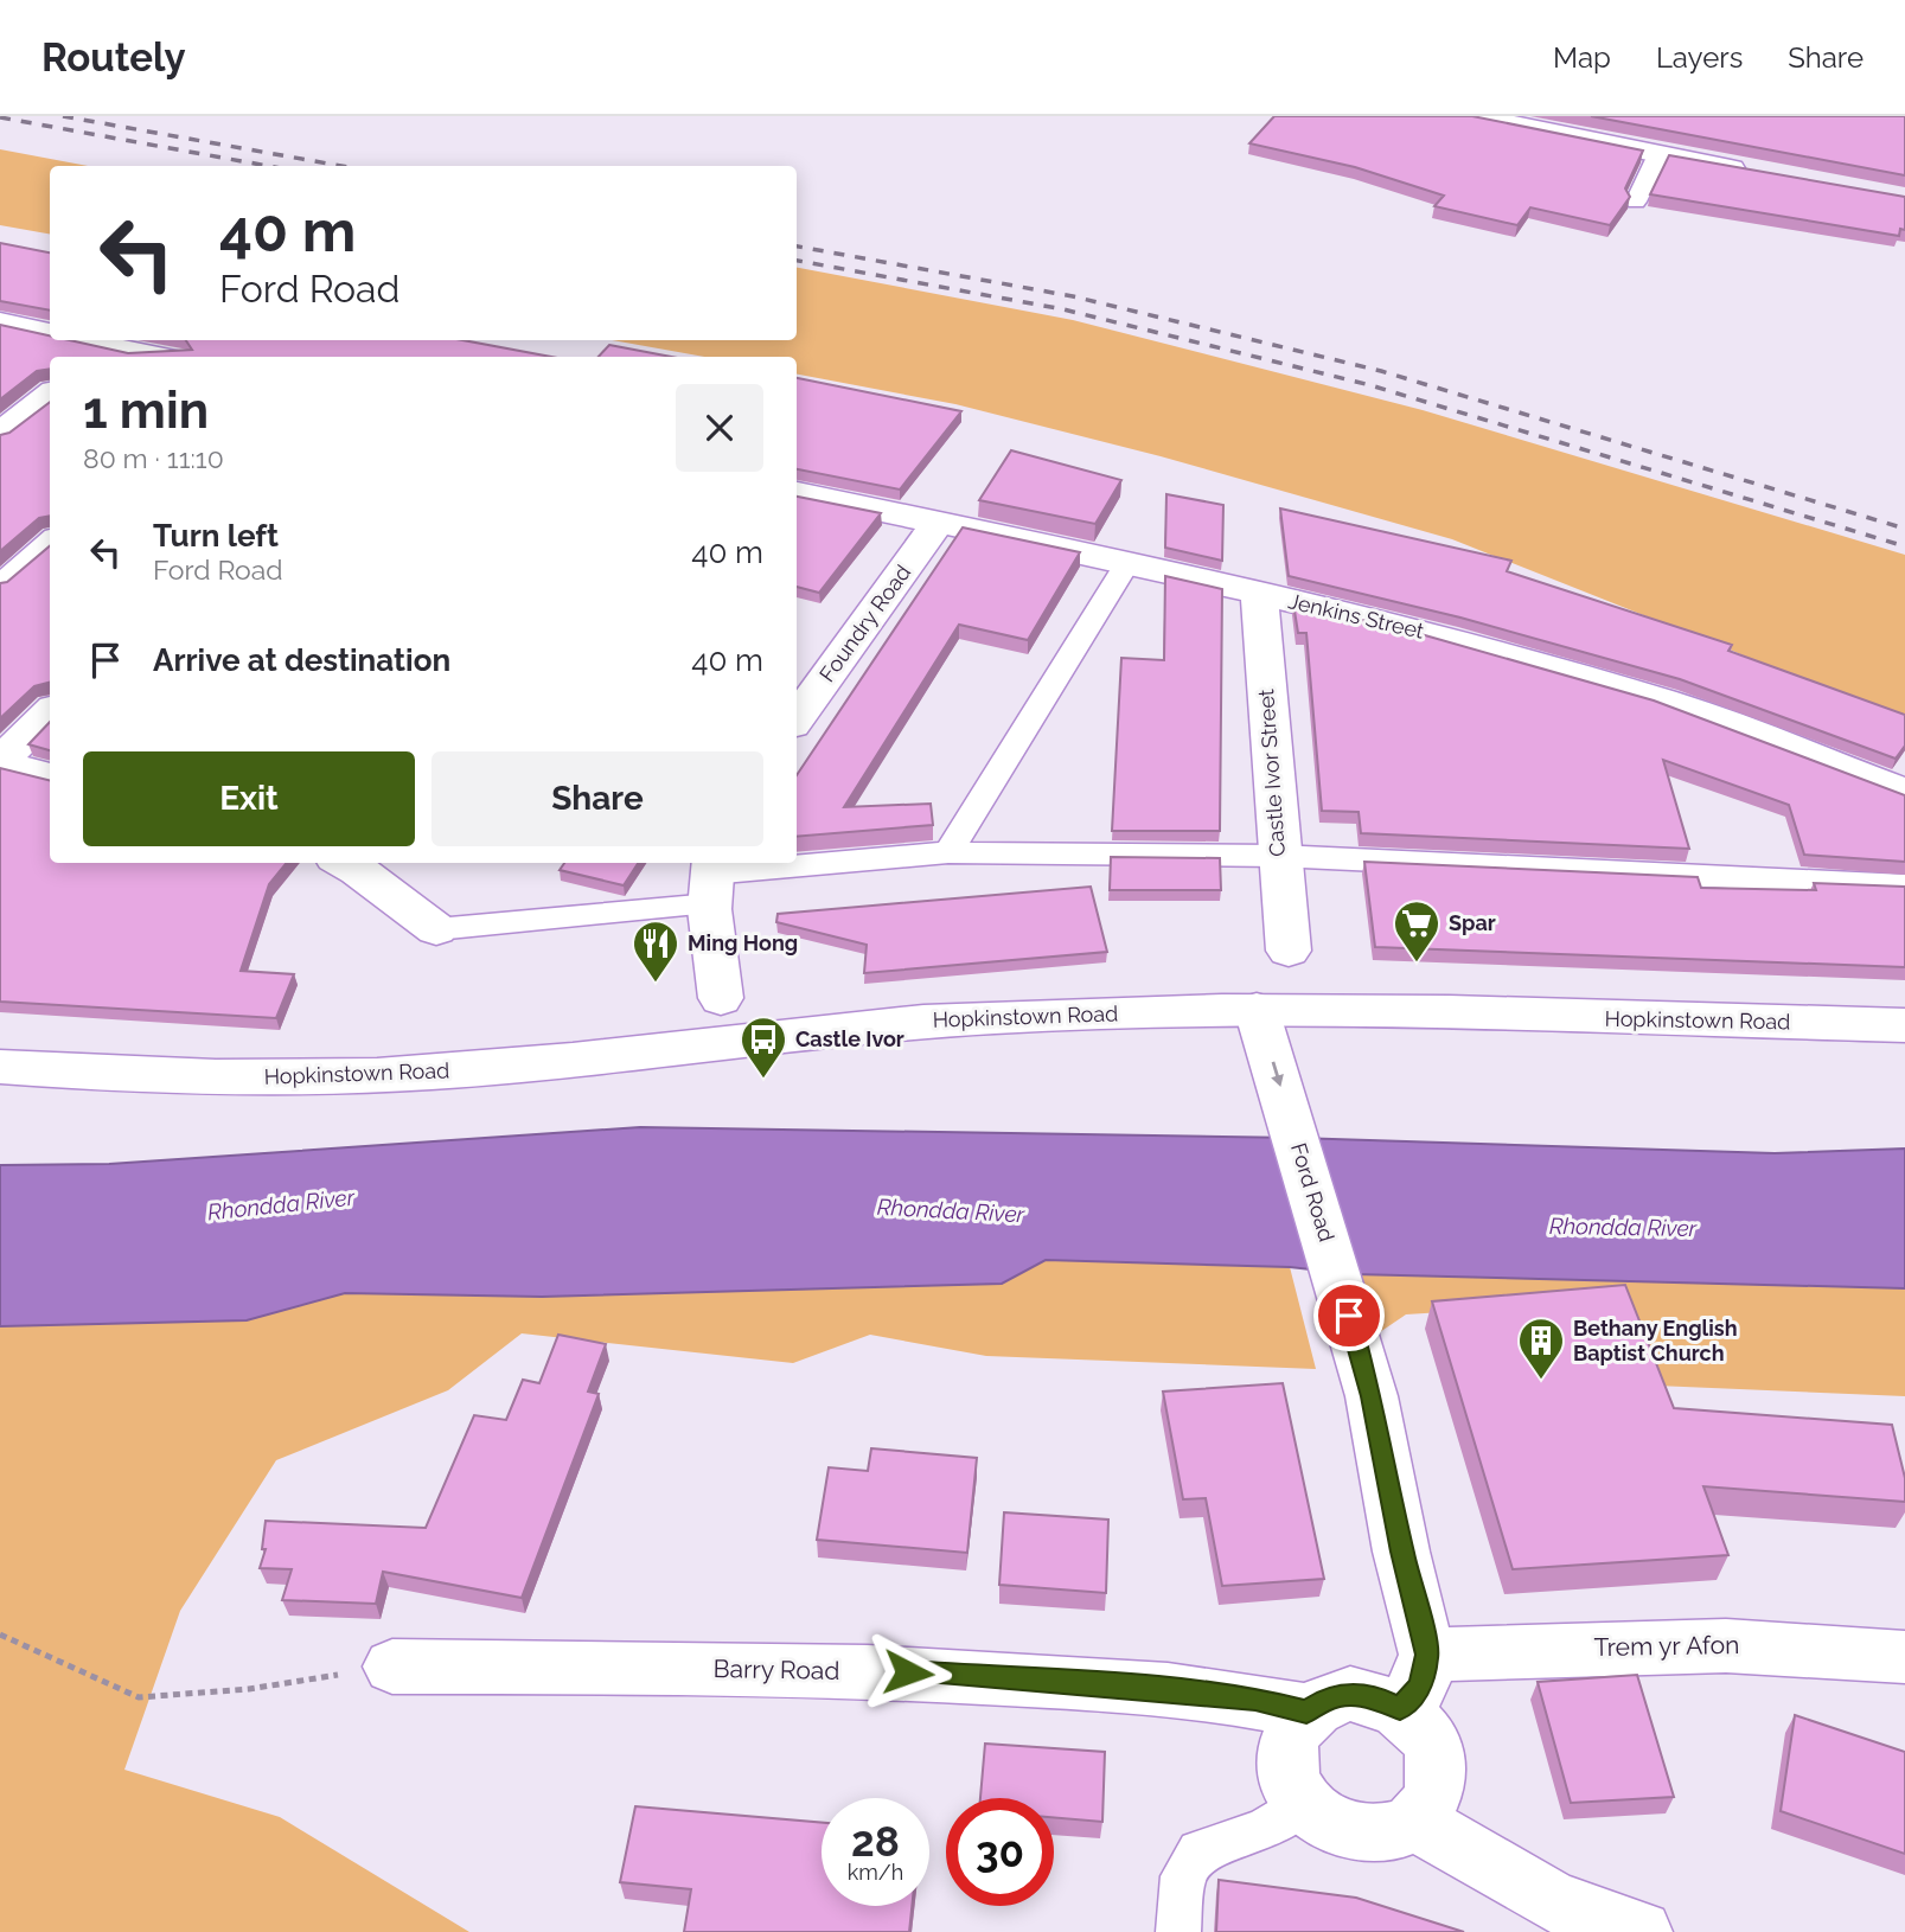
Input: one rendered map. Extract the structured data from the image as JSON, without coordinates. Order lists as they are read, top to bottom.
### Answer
{
  "streets": {
    "street": [
      "Jenkins Street",
      "Foundry Road",
      "Castle Ivor Street",
      "Hopkinstown Road",
      "Ford Road",
      "Trem yr Afon",
      "Barry Road"
    ]
  },
  "crossings": [
    ["Jenkins Street", "Foundry Road"],
    ["Jenkins Street", "Castle Ivor Street"],
    ["Hopkinstown Road", "Ford Road"],
    ["Ford Road", "Trem yr Afon"]
  ],
  "one_way": ["Ford Road"],
  "water": ["Rhondda River"],
  "places": {
    "supermarket": ["Spar"],
    "restaurant": ["Ming Hong"],
    "bus stop": ["Castle Ivor"],
    "building": ["Bethany English Baptist Church"]
  },
  "page": {
    "header": "Routely",
    "nav": ["Map", "Layers", "Share"],
    "turn": ["40 m", "Ford Road"],
    "heading": ["1 min", "80 m · 11:10"],
    "list": [
      {
        "name": "Turn left",
        "note": "Ford Road",
        "value": "40 m"
      },
      {
        "name": "Arrive at destination",
        "value": "40 m"
      }
    ],
    "buttons": ["Exit", "Share"],
    "speed": "28 km/h",
    "limit": "30"
  }
}
